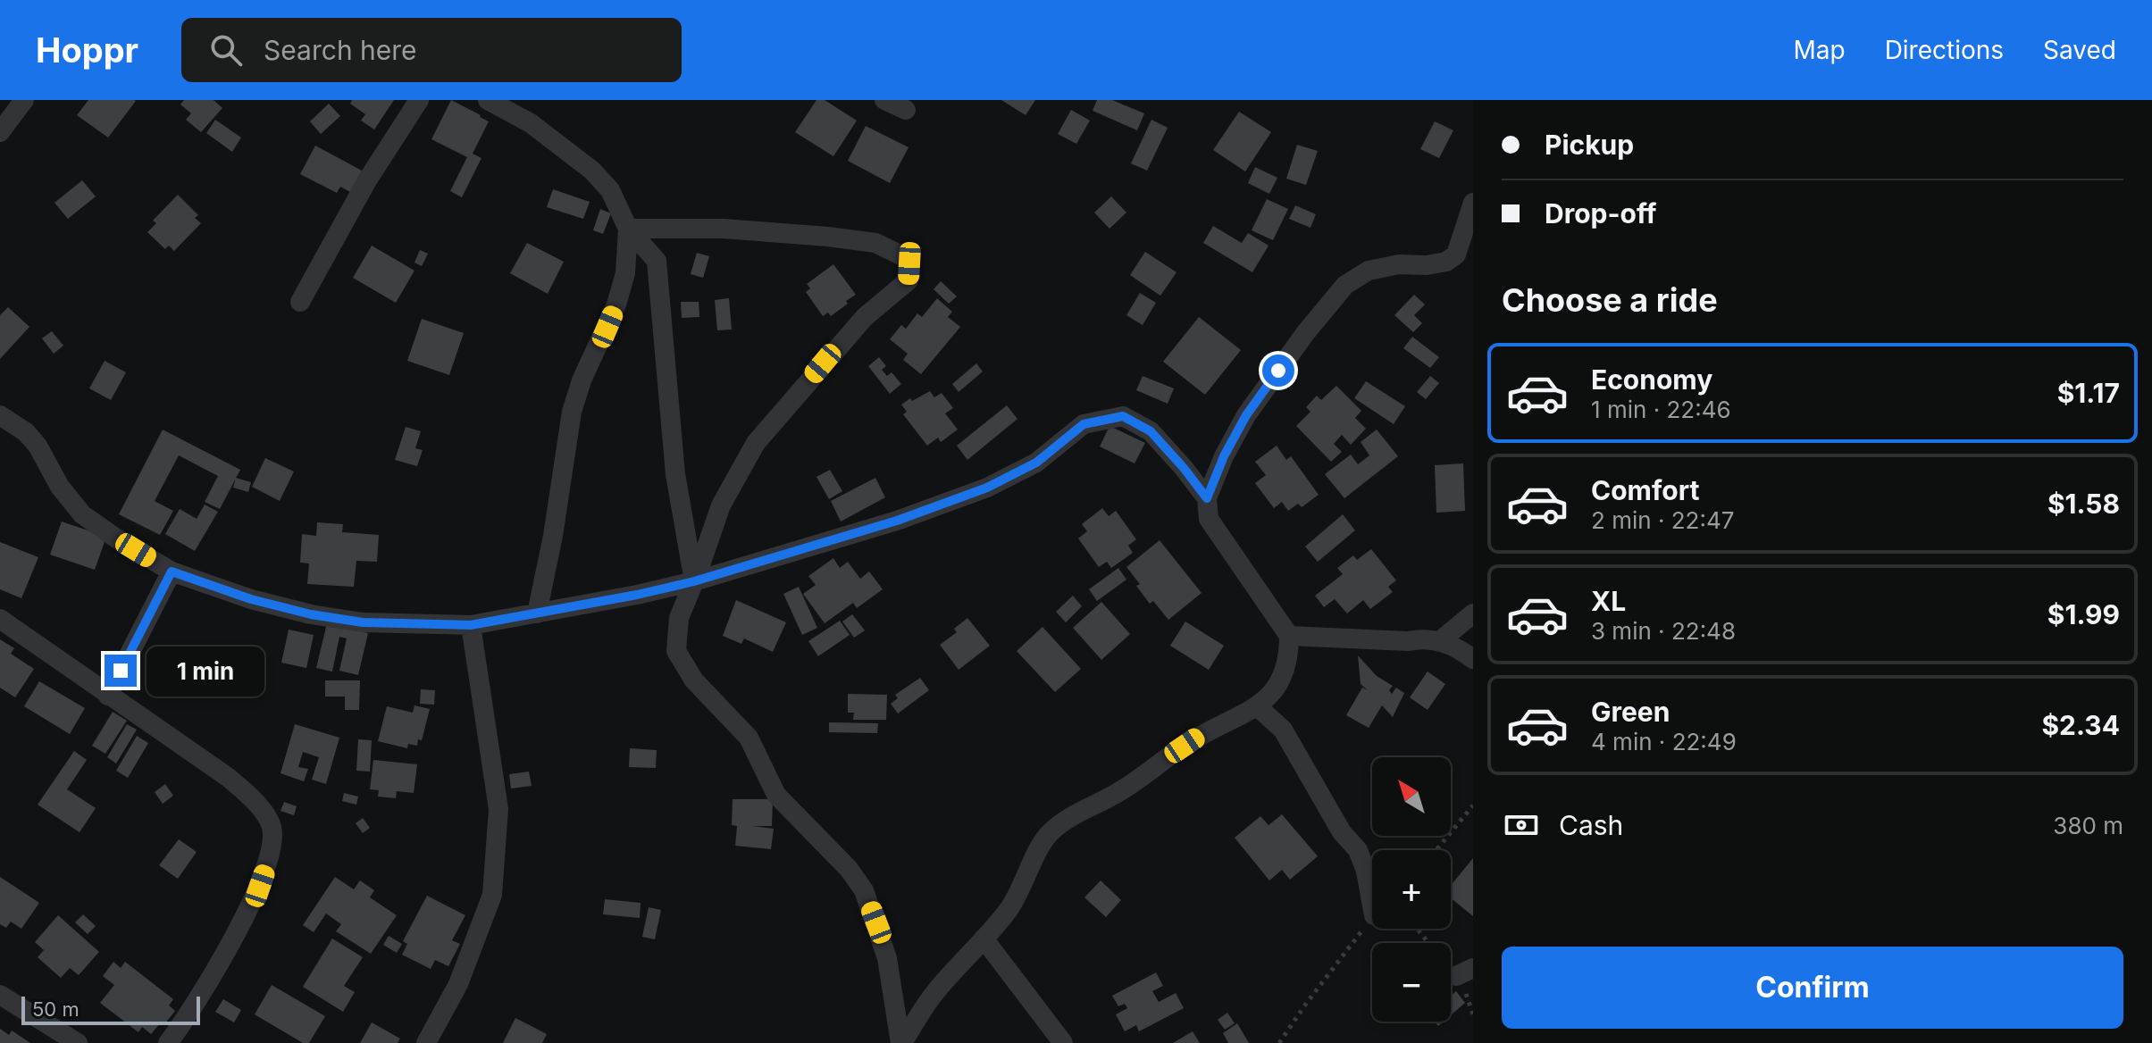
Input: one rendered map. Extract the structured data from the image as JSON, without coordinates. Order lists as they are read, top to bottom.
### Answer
{
  "scale_bar": "50 m",
  "north": "top left",
  "page": {
    "header": "Hoppr",
    "search": "Search here",
    "nav": ["Map", "Directions", "Saved"],
    "banner": ["Pickup", "Drop-off"],
    "heading": "Choose a ride",
    "list": [
      {
        "name": "Economy",
        "note": "1 min · 22:46",
        "value": "$1.17"
      },
      {
        "name": "Comfort",
        "note": "2 min · 22:47",
        "value": "$1.58"
      },
      {
        "name": "XL",
        "note": "3 min · 22:48",
        "value": "$1.99"
      },
      {
        "name": "Green",
        "note": "4 min · 22:49",
        "value": "$2.34"
      }
    ],
    "bubble": "1 min",
    "map_buttons": ["+", "−"],
    "pay": ["Cash", "380 m"],
    "buttons": "Confirm",
    "scale": "50 m"
  }
}
